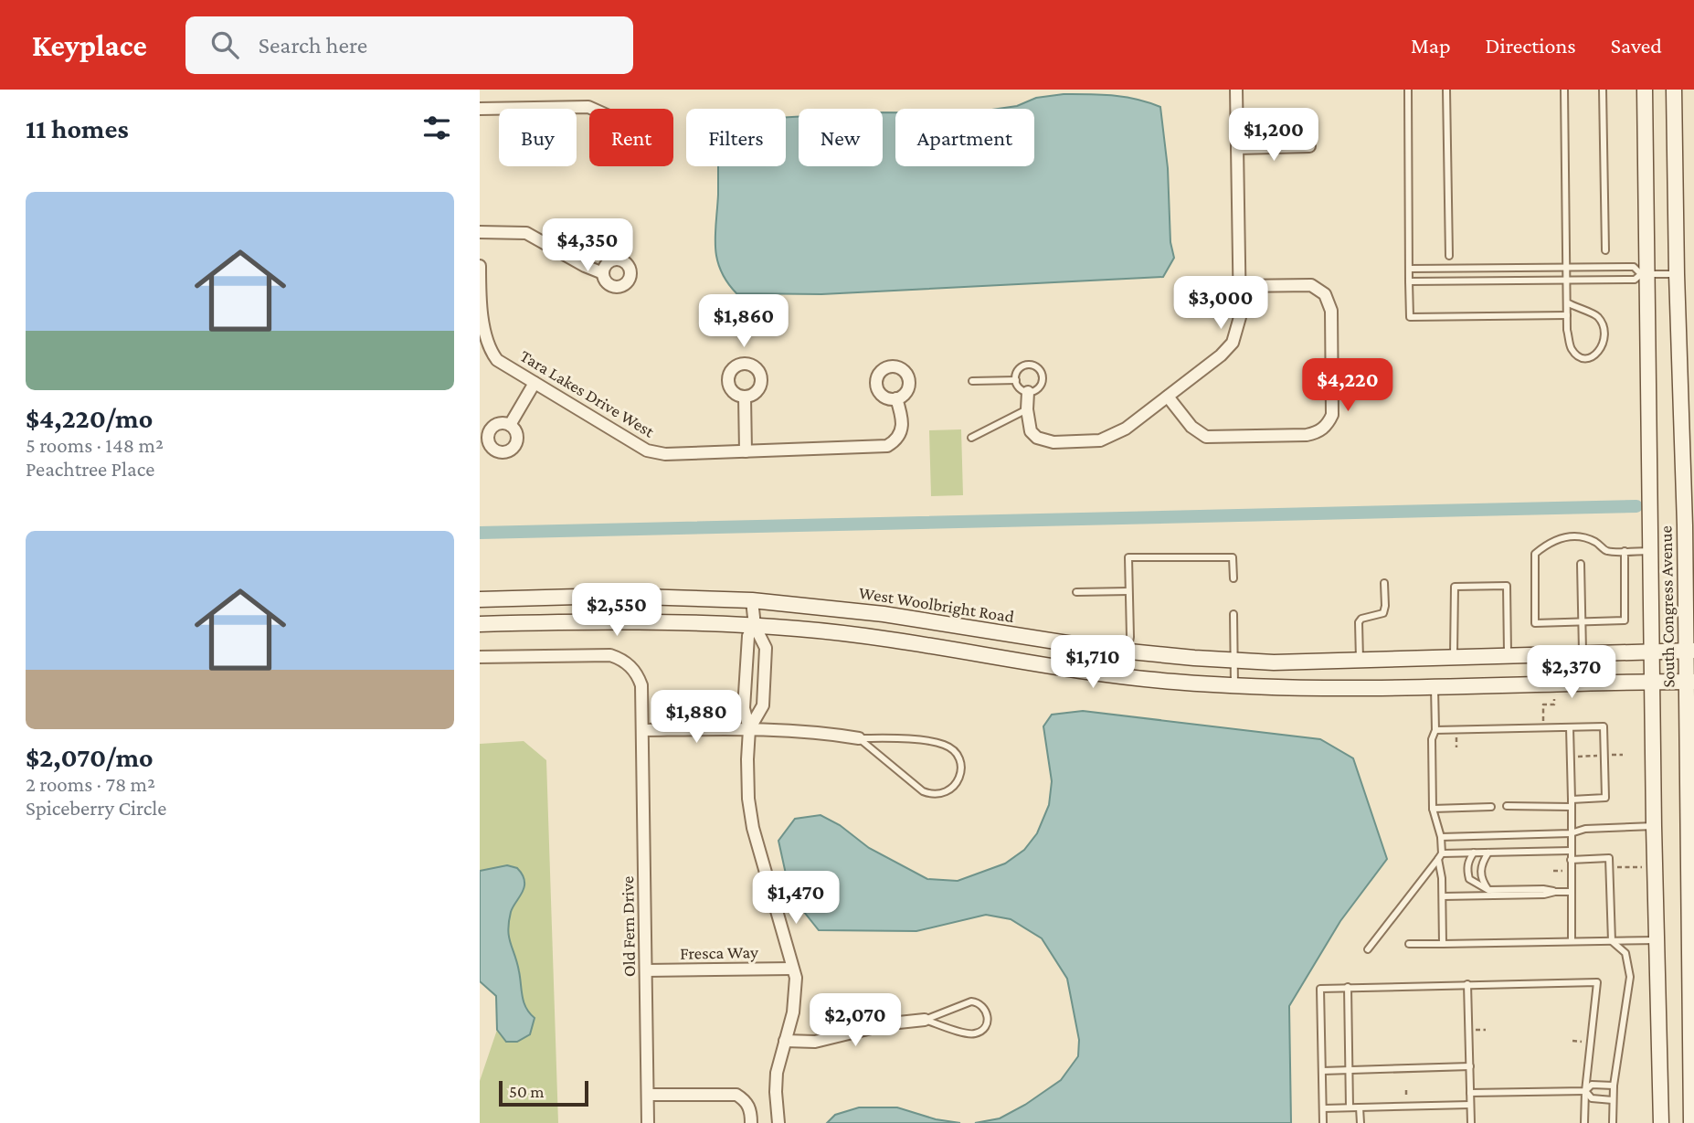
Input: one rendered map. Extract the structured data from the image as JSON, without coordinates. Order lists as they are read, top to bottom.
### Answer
{
  "streets": {
    "main road": ["West Woolbright Road", "South Congress Avenue"],
    "street": ["Tara Lakes Drive West", "Old Fern Drive", "Fresca Way"]
  },
  "crossings": [
    ["West Woolbright Road", "South Congress Avenue"],
    ["Old Fern Drive", "Fresca Way"]
  ],
  "scale_bar": "50 m",
  "page": {
    "header": "Keyplace",
    "search": "Search here",
    "nav": ["Map", "Directions", "Saved"],
    "heading": "11 homes",
    "price": [
      "$1,200",
      "$4,350",
      "$3,000",
      "$1,860",
      "$4,220",
      "$2,550",
      "$1,710",
      "$2,370",
      "$1,880",
      "$1,470",
      "$2,070"
    ],
    "chip": [
      "Buy",
      "Rent",
      "Filters",
      "New",
      "Apartment"
    ],
    "list": [
      {
        "name": "$4,220/mo",
        "note": "5 rooms · 148 m² · Peachtree Place"
      },
      {
        "name": "$2,070/mo",
        "note": "2 rooms · 78 m² · Spiceberry Circle"
      }
    ],
    "scale": "50 m"
  }
}
